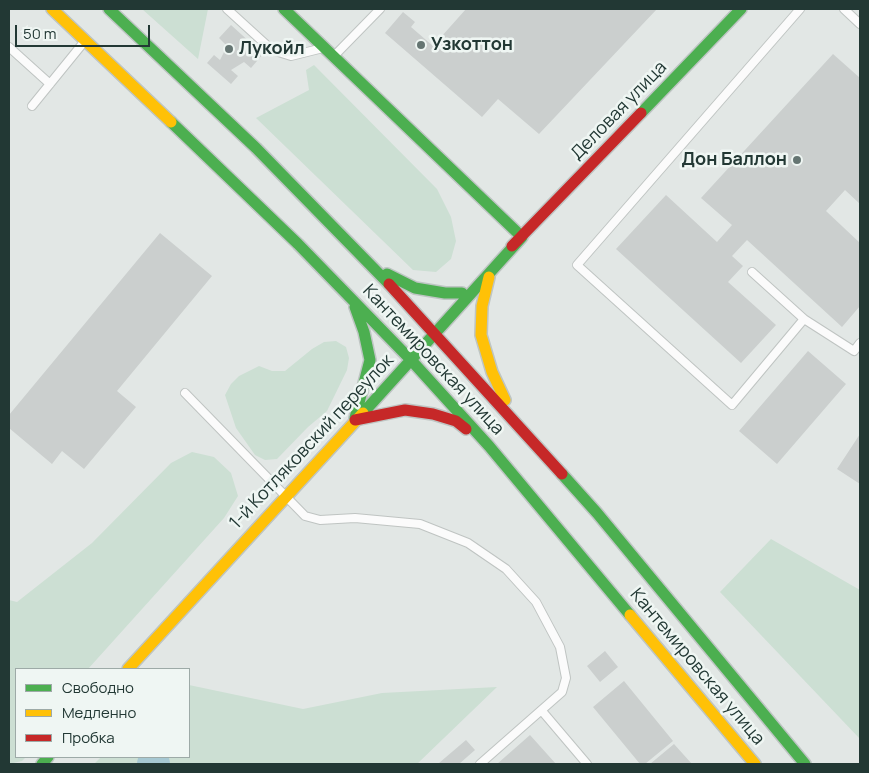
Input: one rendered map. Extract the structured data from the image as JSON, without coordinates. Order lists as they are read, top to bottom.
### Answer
{
  "streets": {
    "main road": ["Деловая улица", "Кантемировская улица", "1-й Котляковский переулок"]
  },
  "crossings": [
    ["Деловая улица", "1-й Котляковский переулок"],
    ["Кантемировская улица", "1-й Котляковский переулок"]
  ],
  "places": ["Узкоттон", "Лукойл", "Дон Баллон"],
  "legend": ["Свободно", "Медленно", "Пробка"],
  "scale_bar": "50 m"
}
